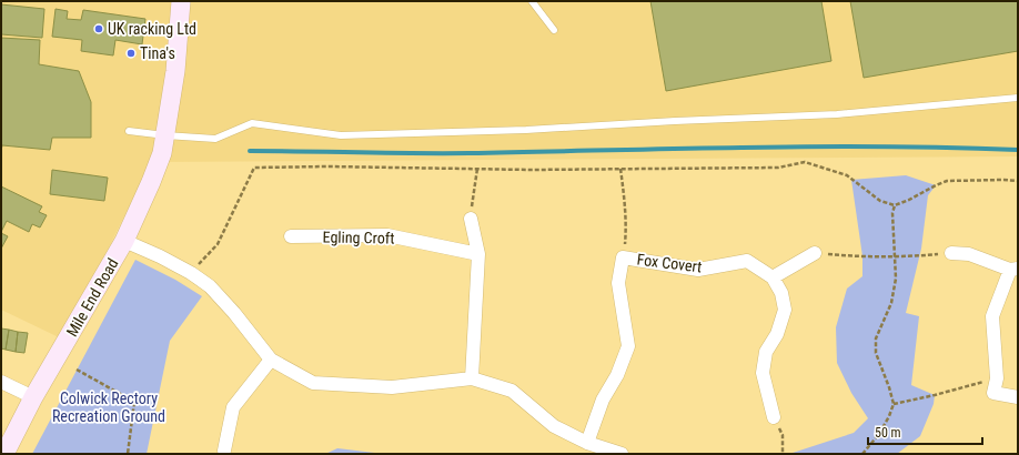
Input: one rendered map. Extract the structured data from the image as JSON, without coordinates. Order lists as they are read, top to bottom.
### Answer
{
  "streets": {
    "street": ["Egling Croft", "Fox Covert", "Mile End Road"]
  },
  "parks": ["Colwick Rectory Recreation Ground"],
  "places": ["UK racking Ltd", "Tina's"],
  "scale_bar": "50 m"
}
